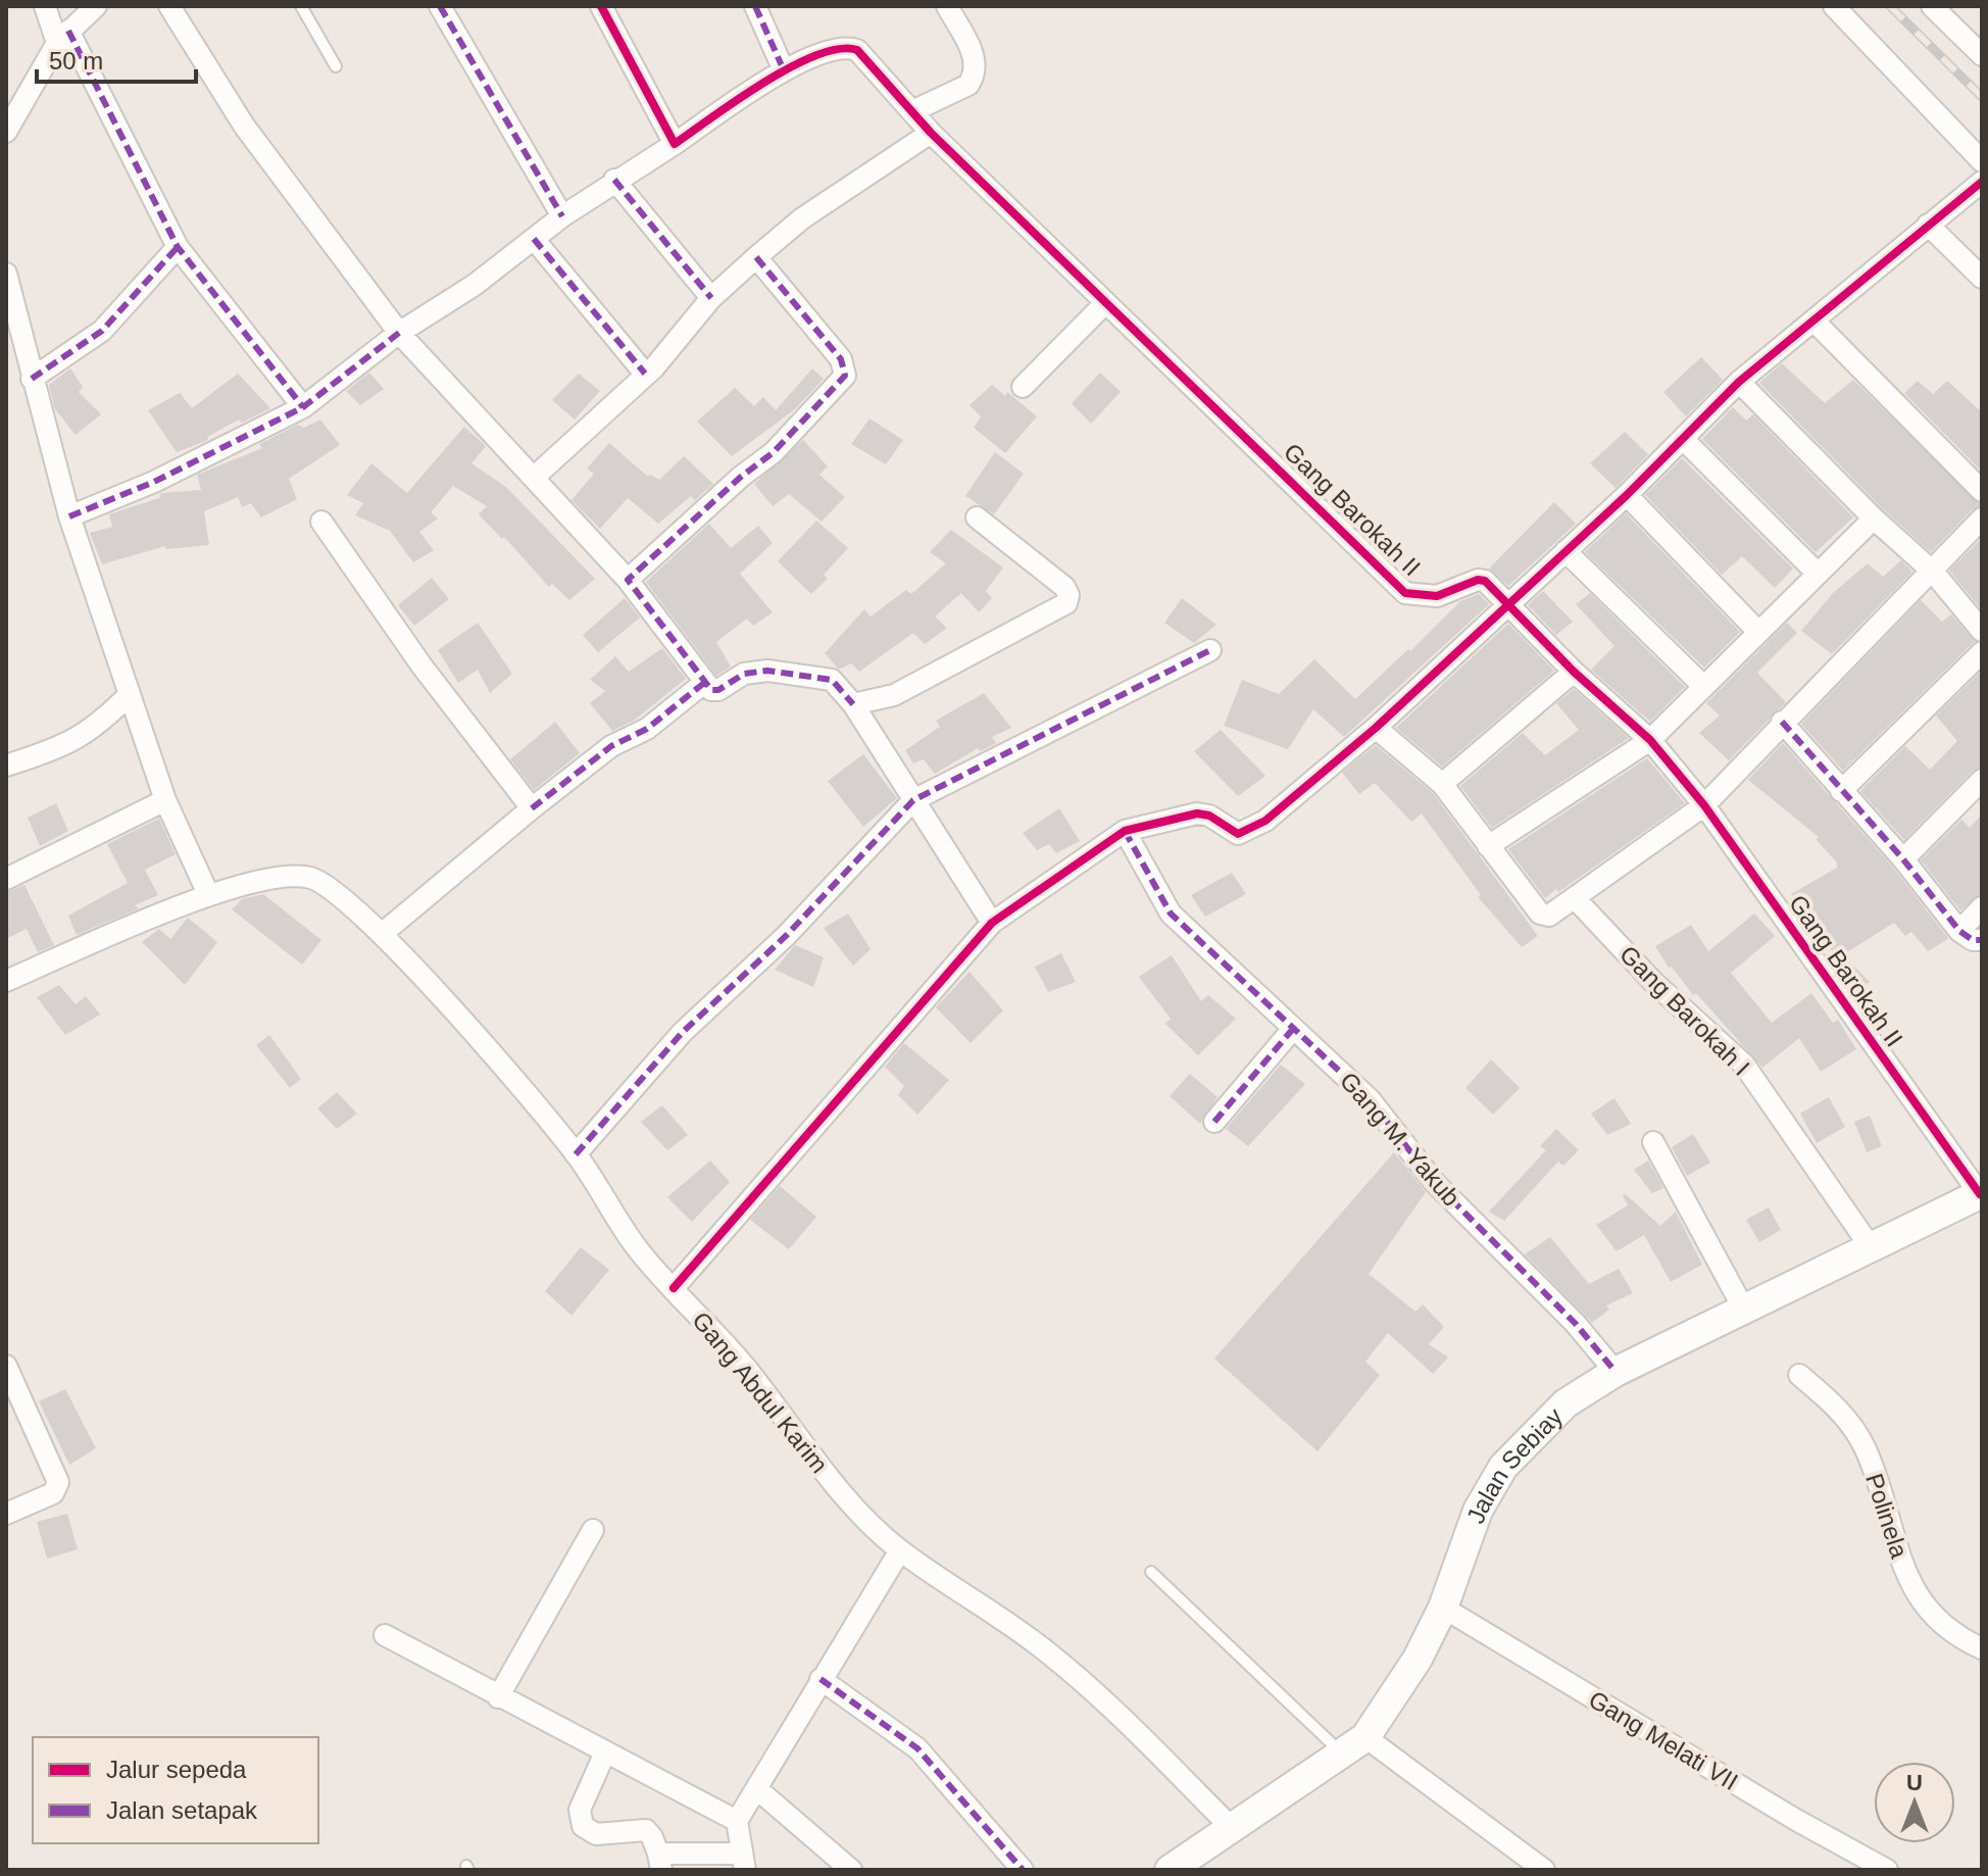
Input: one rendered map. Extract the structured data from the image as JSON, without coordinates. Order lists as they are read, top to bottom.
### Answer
{
  "streets": {
    "street": [
      "Gang Barokah II",
      "Gang Barokah I",
      "Gang M. Yakub",
      "Gang Abdul Karim",
      "Jalan Sebiay",
      "Polinela",
      "Gang Melati VII"
    ]
  },
  "crossings": [
    ["Gang Barokah II", "Jalan Sebiay"],
    ["Gang Barokah I", "Jalan Sebiay"],
    ["Gang M. Yakub", "Jalan Sebiay"],
    ["Gang Abdul Karim", "Jalan Sebiay"],
    ["Jalan Sebiay", "Gang Melati VII"]
  ],
  "legend": ["Jalur sepeda", "Jalan setapak"],
  "scale_bar": "50 m",
  "north": "top"
}
